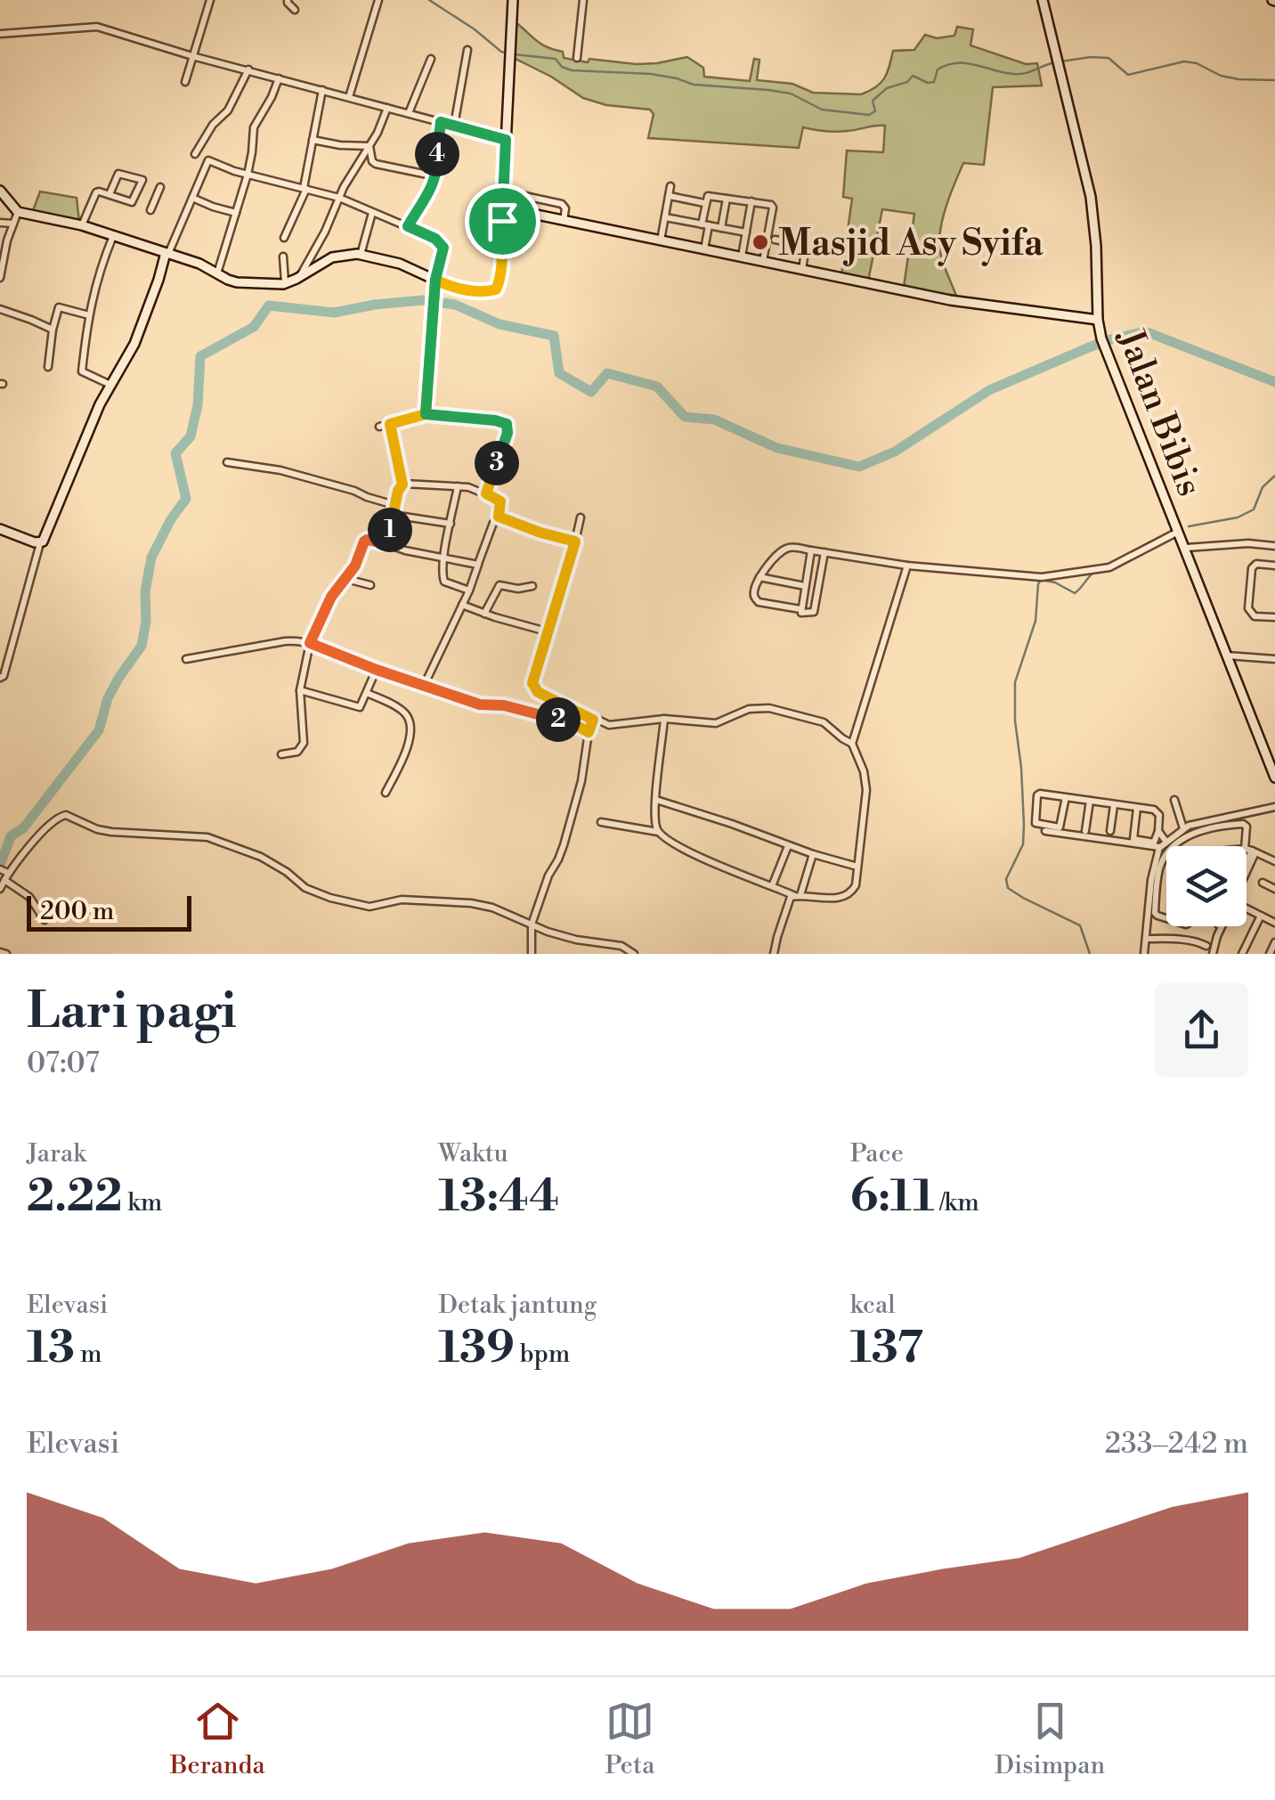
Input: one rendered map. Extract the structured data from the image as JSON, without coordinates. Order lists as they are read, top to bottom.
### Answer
{
  "streets": {
    "street": ["Jalan Bibis"]
  },
  "places": ["Masjid Asy Syifa"],
  "scale_bar": "200 m",
  "page": {
    "pins": [
      "4",
      "3",
      "1",
      "2"
    ],
    "scale": "200 m",
    "heading": ["Lari pagi", "07:07"],
    "stats": [
      ["Jarak", "2.22 km"],
      ["Waktu", "13:44"],
      ["Pace", "6:11 /km"],
      ["Elevasi", "13 m"],
      ["Detak jantung", "139 bpm"],
      ["kcal", "137"]
    ],
    "chart": ["Elevasi", "233–242 m"],
    "tabs": ["Beranda", "Peta", "Disimpan"]
  }
}
